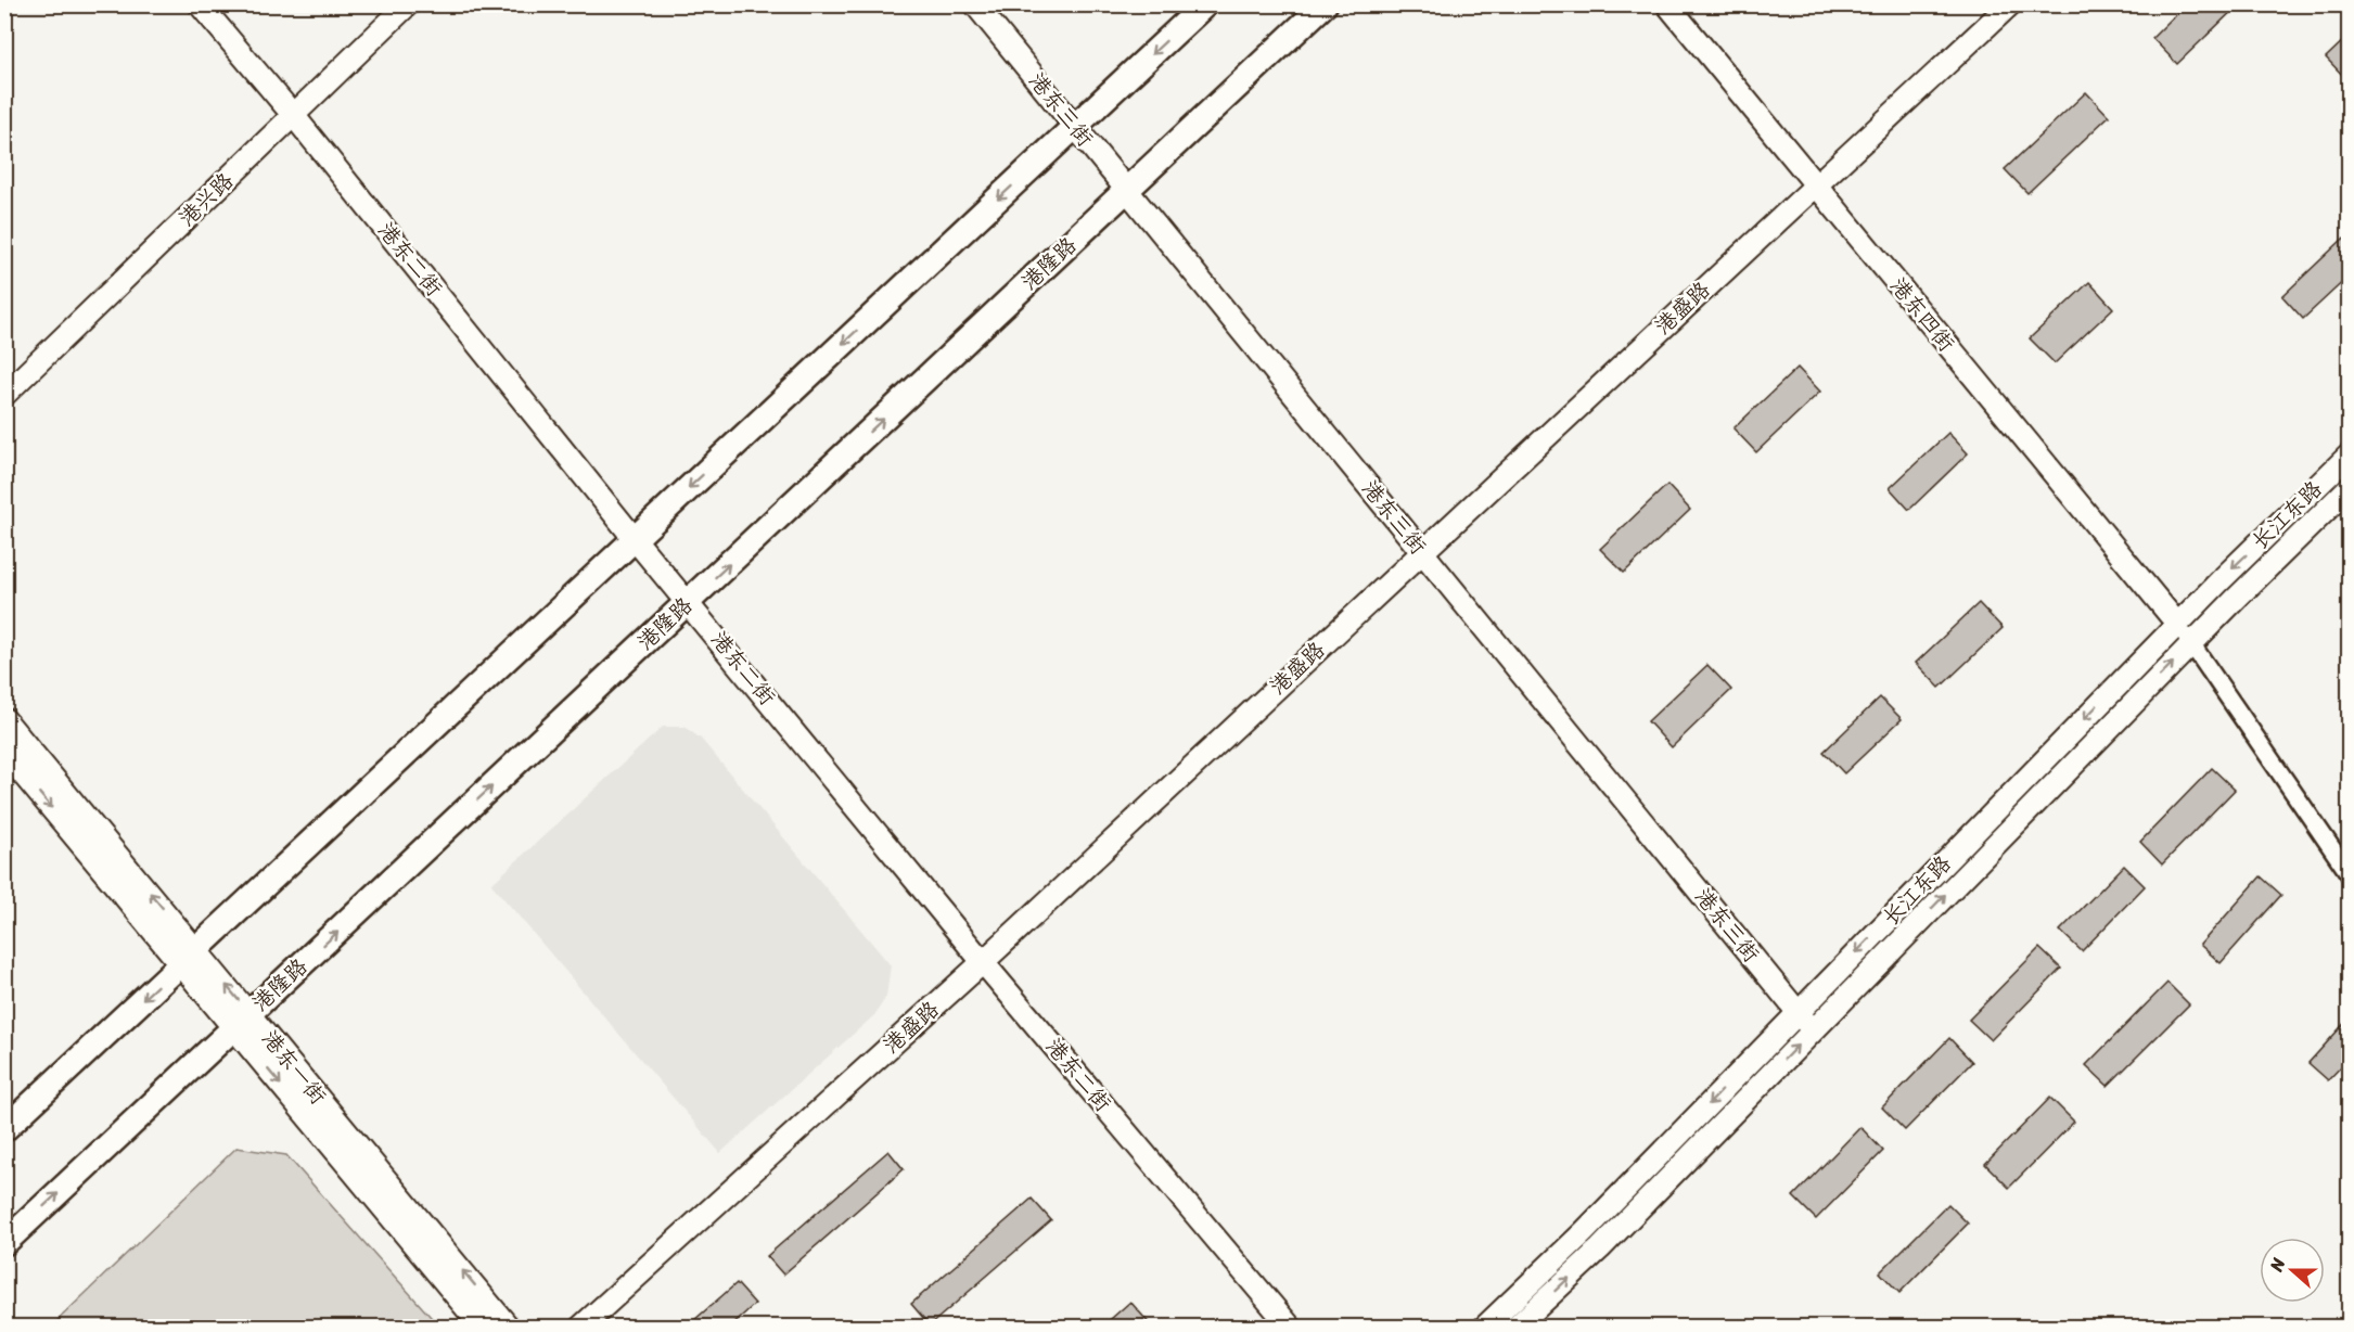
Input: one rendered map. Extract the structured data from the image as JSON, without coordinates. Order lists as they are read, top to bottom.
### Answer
{
  "streets": {
    "main road": ["港隆路"],
    "street": [
      "港东三街",
      "港兴路",
      "港东二街",
      "港盛路",
      "港东四街",
      "长江东路",
      "港东一街"
    ]
  },
  "crossings": [
    ["港东三街", "港隆路"],
    ["港东三街", "港盛路"],
    ["港东三街", "长江东路"],
    ["港兴路", "港东二街"],
    ["港东二街", "港隆路"],
    ["港东二街", "港盛路"],
    ["港隆路", "港东一街"],
    ["港盛路", "港东四街"],
    ["港东四街", "长江东路"]
  ],
  "north": "left"
}
